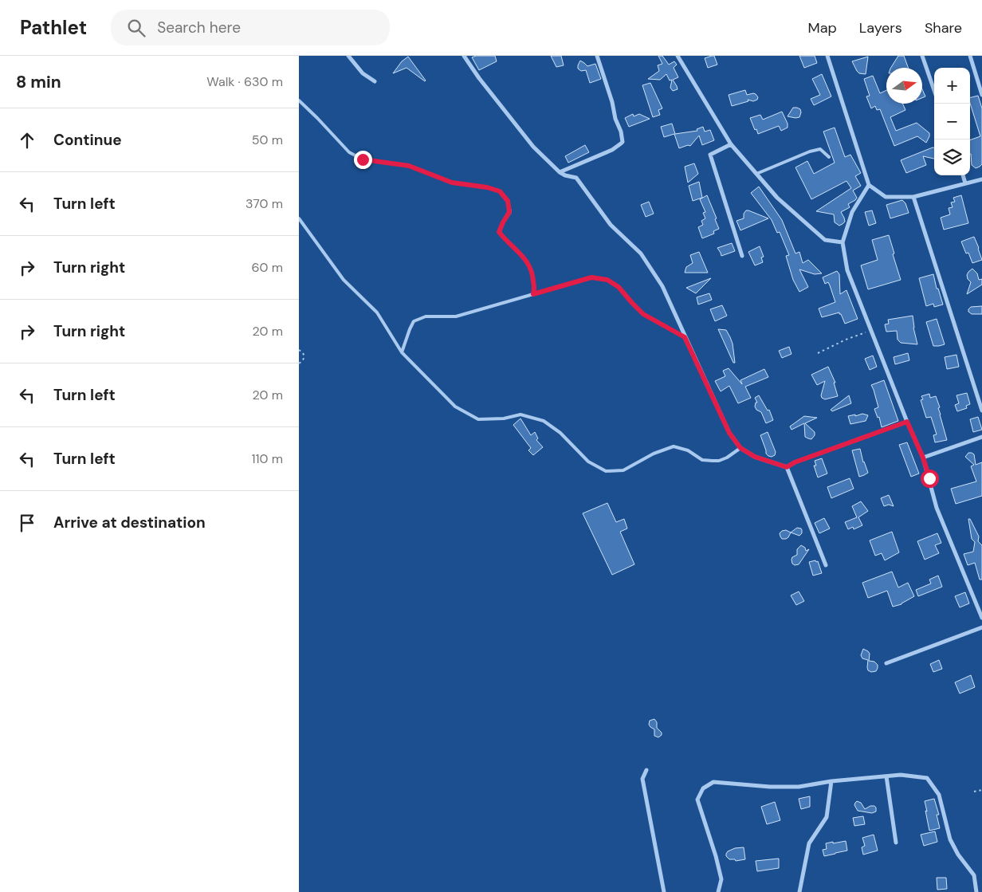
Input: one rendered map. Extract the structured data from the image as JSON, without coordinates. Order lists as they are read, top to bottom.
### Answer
{
  "north": "right",
  "page": {
    "header": "Pathlet",
    "search": "Search here",
    "nav": ["Map", "Layers", "Share"],
    "heading": ["8 min", "Walk · 630 m"],
    "map_buttons": ["+", "−"],
    "list": [
      ["Continue", "50 m"],
      ["Turn left", "370 m"],
      ["Turn right", "60 m"],
      ["Turn right", "20 m"],
      ["Turn left", "20 m"],
      ["Turn left", "110 m"],
      "Arrive at destination"
    ]
  }
}
